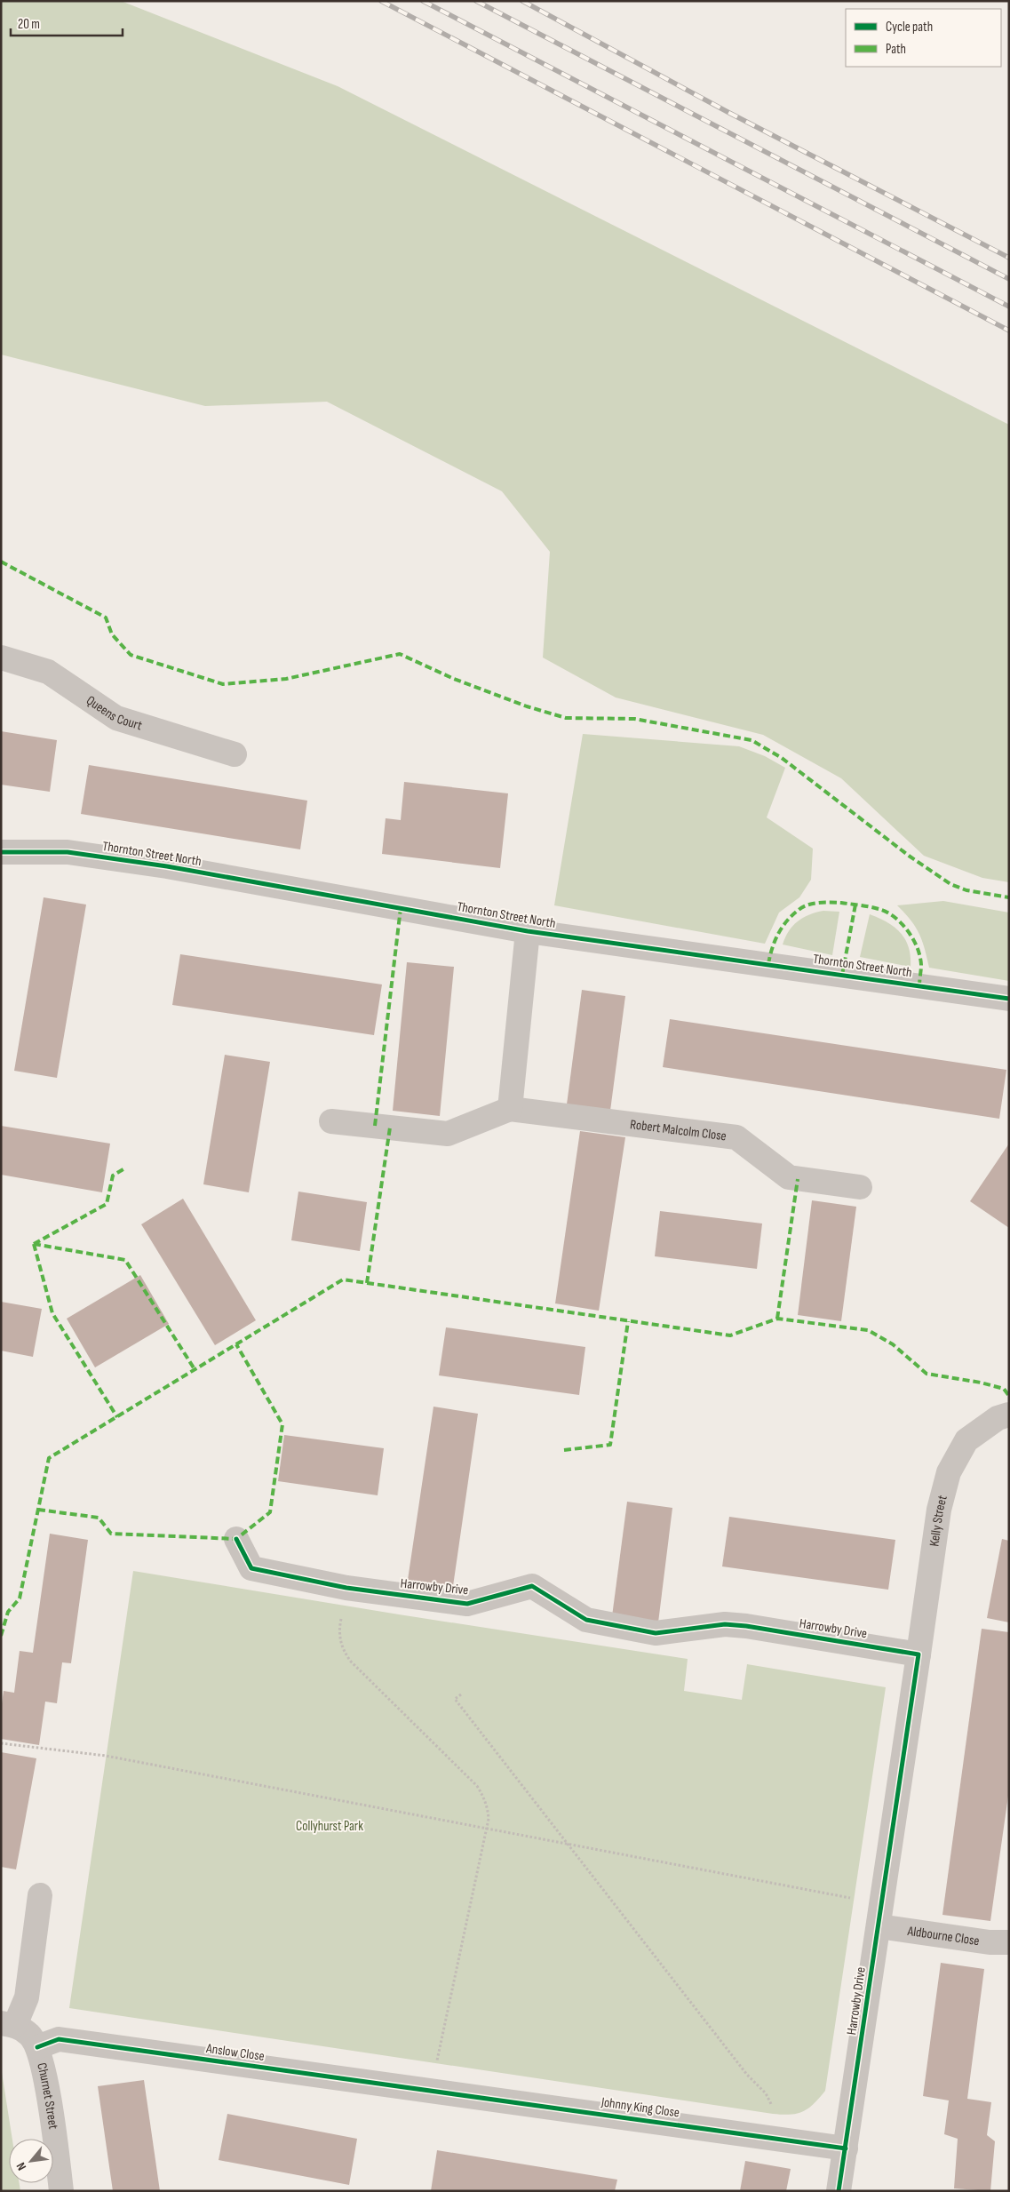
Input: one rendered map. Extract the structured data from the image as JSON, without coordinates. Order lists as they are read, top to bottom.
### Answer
{
  "streets": {
    "street": [
      "Queens Court",
      "Thornton Street North",
      "Robert Malcolm Close",
      "Kelly Street",
      "Harrowby Drive",
      "Aldbourne Close",
      "Anslow Close",
      "Churnet Street",
      "Johnny King Close"
    ]
  },
  "crossings": [
    ["Kelly Street", "Harrowby Drive"],
    ["Harrowby Drive", "Aldbourne Close"],
    ["Harrowby Drive", "Johnny King Close"],
    ["Anslow Close", "Churnet Street"],
    ["Anslow Close", "Johnny King Close"]
  ],
  "parks": ["Collyhurst Park"],
  "legend": ["Cycle path", "Path"],
  "scale_bar": "20 m",
  "north": "bottom left"
}
